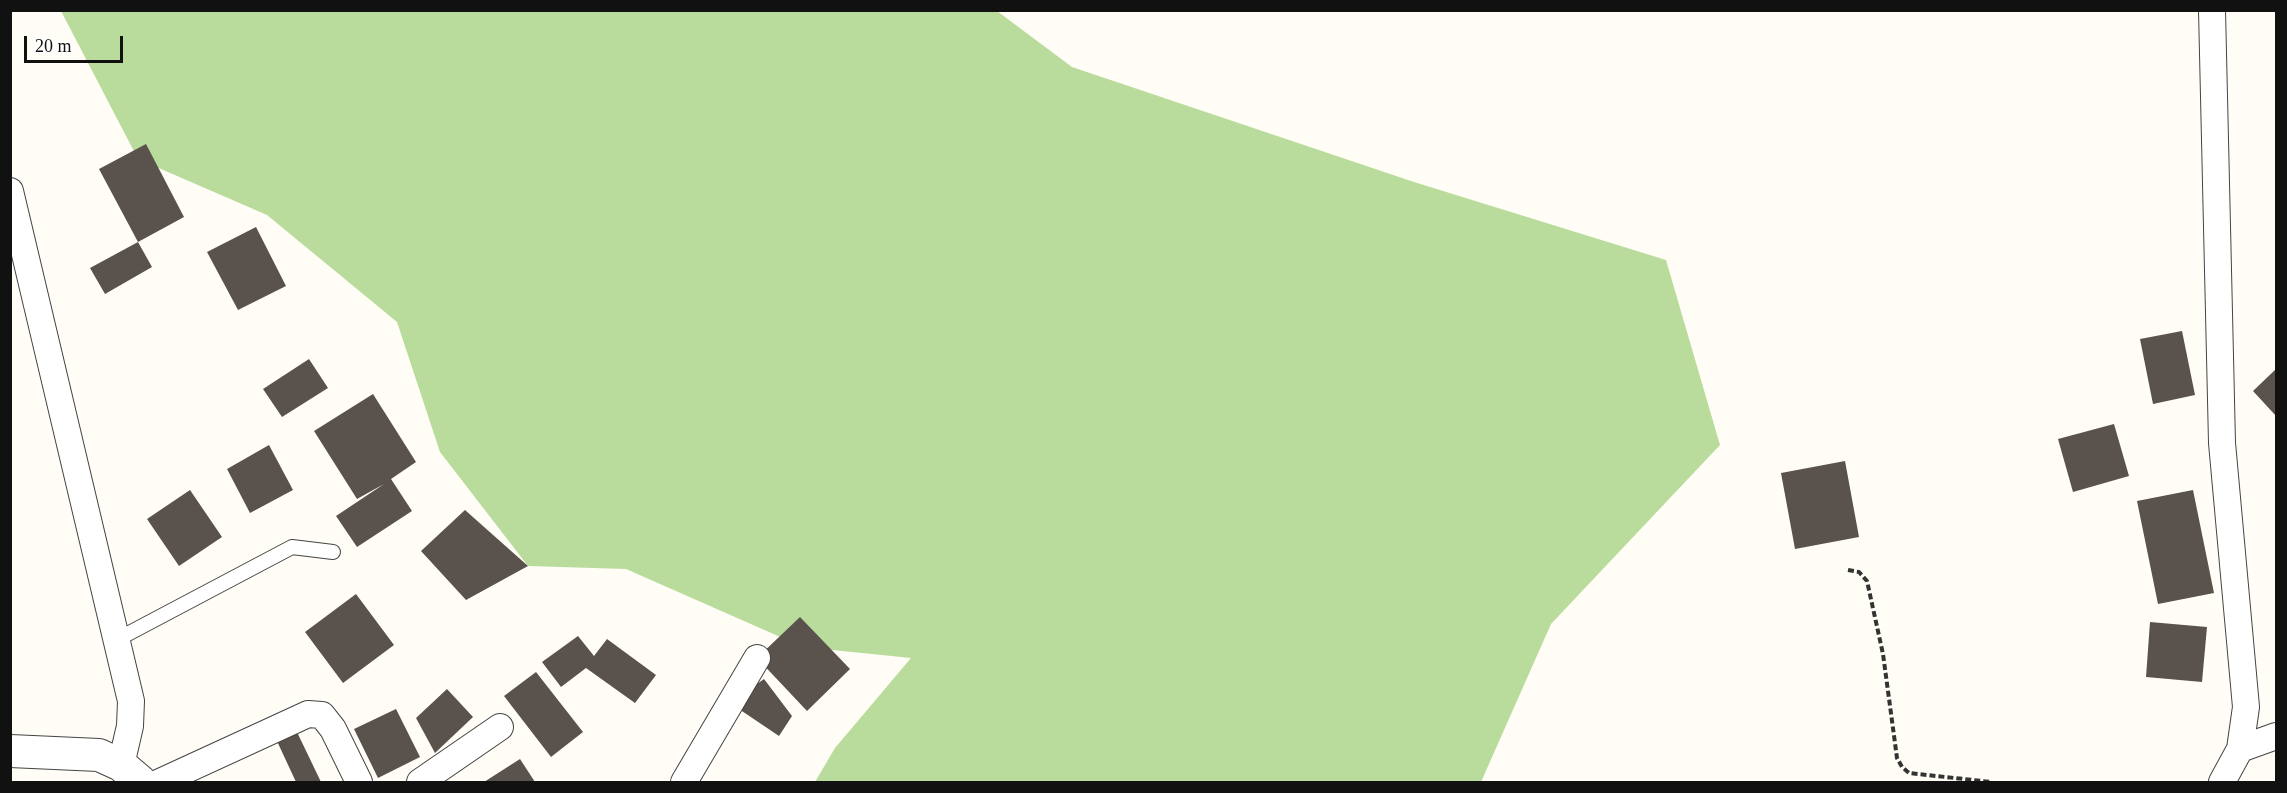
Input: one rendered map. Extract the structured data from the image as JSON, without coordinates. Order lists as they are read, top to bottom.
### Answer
{
  "scale_bar": "20 m"
}
